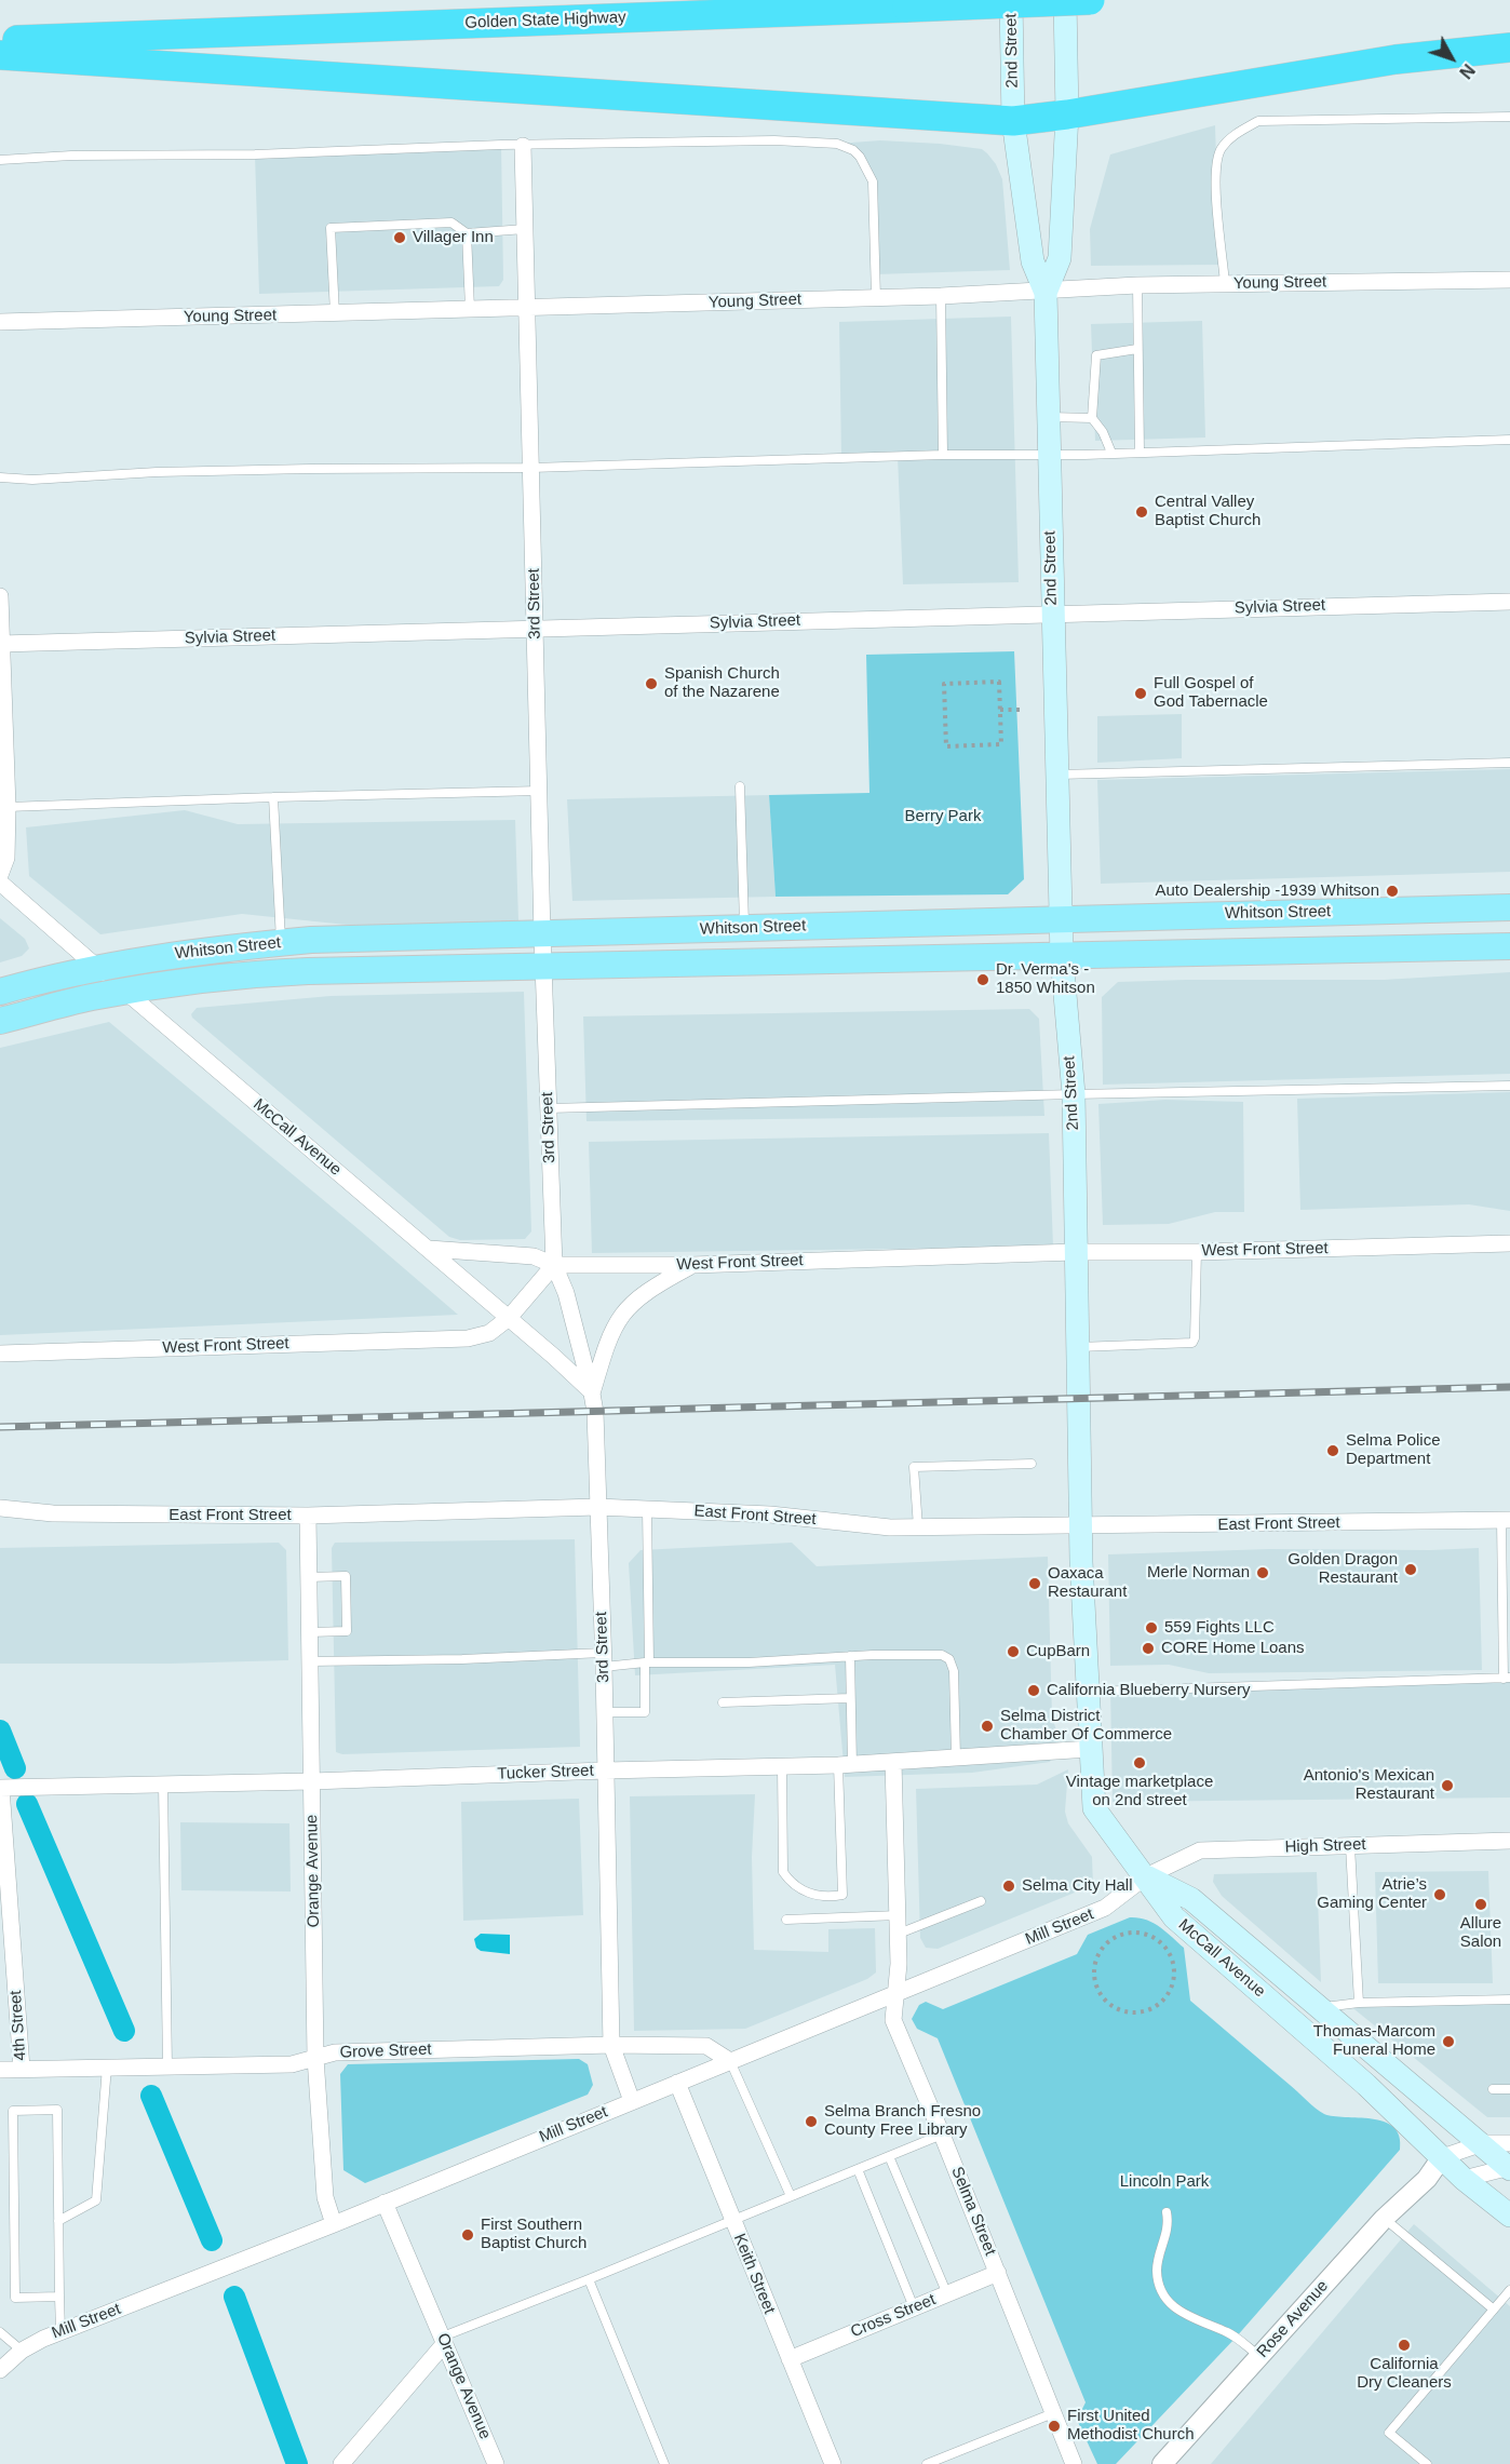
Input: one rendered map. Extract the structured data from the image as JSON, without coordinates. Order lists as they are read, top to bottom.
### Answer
{
  "streets": {
    "highway": ["Golden State Highway"],
    "main road": ["2nd Street", "Whitson Street", "McCall Avenue"],
    "street": [
      "Young Street",
      "3rd Street",
      "Sylvia Street",
      "West Front Street",
      "East Front Street",
      "Tucker Street",
      "High Street",
      "Orange Avenue",
      "Mill Street",
      "4th Street",
      "Grove Street",
      "Selma Street",
      "Keith Street",
      "Cross Street",
      "Rose Avenue"
    ]
  },
  "crossings": [
    ["2nd Street", "Young Street"],
    ["2nd Street", "Sylvia Street"],
    ["2nd Street", "Whitson Street"],
    ["2nd Street", "McCall Avenue"],
    ["2nd Street", "West Front Street"],
    ["2nd Street", "East Front Street"],
    ["2nd Street", "Tucker Street"],
    ["2nd Street", "High Street"],
    ["2nd Street", "Mill Street"],
    ["Young Street", "3rd Street"],
    ["3rd Street", "Sylvia Street"],
    ["3rd Street", "Whitson Street"],
    ["3rd Street", "McCall Avenue"],
    ["3rd Street", "West Front Street"],
    ["3rd Street", "East Front Street"],
    ["3rd Street", "Tucker Street"],
    ["3rd Street", "Mill Street"],
    ["3rd Street", "Grove Street"],
    ["Whitson Street", "McCall Avenue"],
    ["McCall Avenue", "West Front Street"],
    ["McCall Avenue", "High Street"],
    ["McCall Avenue", "Mill Street"],
    ["McCall Avenue", "Rose Avenue"],
    ["East Front Street", "Orange Avenue"],
    ["Tucker Street", "Orange Avenue"],
    ["Tucker Street", "4th Street"],
    ["Tucker Street", "Selma Street"],
    ["High Street", "Mill Street"],
    ["Orange Avenue", "Mill Street"],
    ["Orange Avenue", "Grove Street"],
    ["Mill Street", "Grove Street"],
    ["Mill Street", "Selma Street"],
    ["Mill Street", "Keith Street"],
    ["4th Street", "Grove Street"],
    ["Selma Street", "Cross Street"],
    ["Keith Street", "Cross Street"]
  ],
  "parks": ["Berry Park", "Lincoln Park"],
  "places": [
    "Villager Inn",
    "Central Valley Baptist Church",
    "Spanish Church of the Nazarene",
    "Full Gospel of God Tabernacle",
    "Auto Dealership -1939 Whitson",
    "Dr. Verma's - 1850 Whitson",
    "Selma Police Department",
    "Golden Dragon Restaurant",
    "Merle Norman",
    "Oaxaca Restaurant",
    "559 Fights LLC",
    "CORE Home Loans",
    "CupBarn",
    "California Blueberry Nursery",
    "Selma District Chamber Of Commerce",
    "Vintage marketplace on 2nd street",
    "Antonio's Mexican Restaurant",
    "Selma City Hall",
    "Atrie’s Gaming Center",
    "Allure Salon",
    "Thomas-Marcom Funeral Home",
    "Selma Branch Fresno County Free Library",
    "First Southern Baptist Church",
    "California Dry Cleaners",
    "First United Methodist Church"
  ],
  "north": "bottom right"
}
